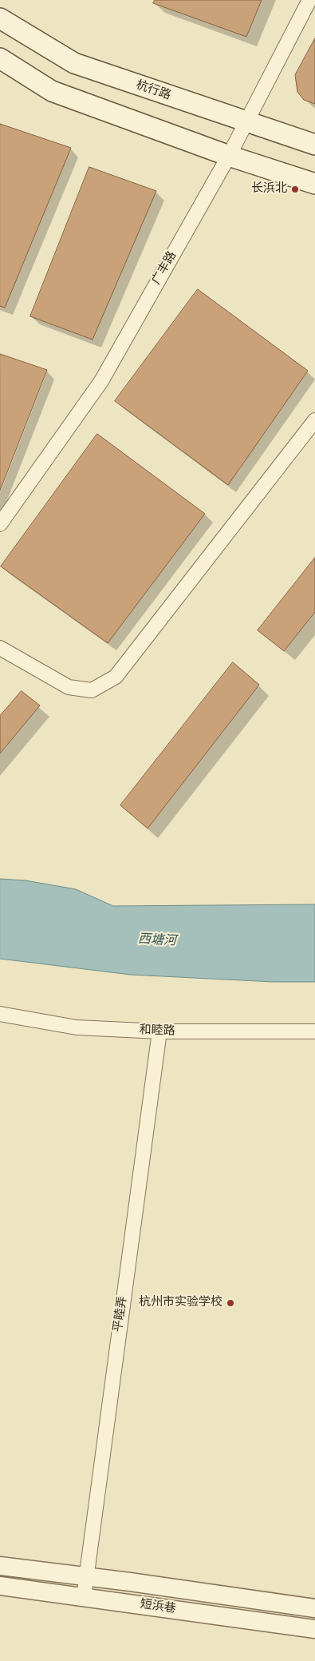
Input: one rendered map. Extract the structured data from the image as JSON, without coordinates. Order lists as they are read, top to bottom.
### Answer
{
  "streets": {
    "main road": ["杭行路"],
    "street": [
      "广丰路",
      "和睦路",
      "平睦弄",
      "短浜巷"
    ]
  },
  "crossings": [
    ["杭行路", "广丰路"],
    ["和睦路", "平睦弄"],
    ["平睦弄", "短浜巷"]
  ],
  "water": ["西塘河"],
  "places": ["长浜北", "杭州市实验学校"]
}
